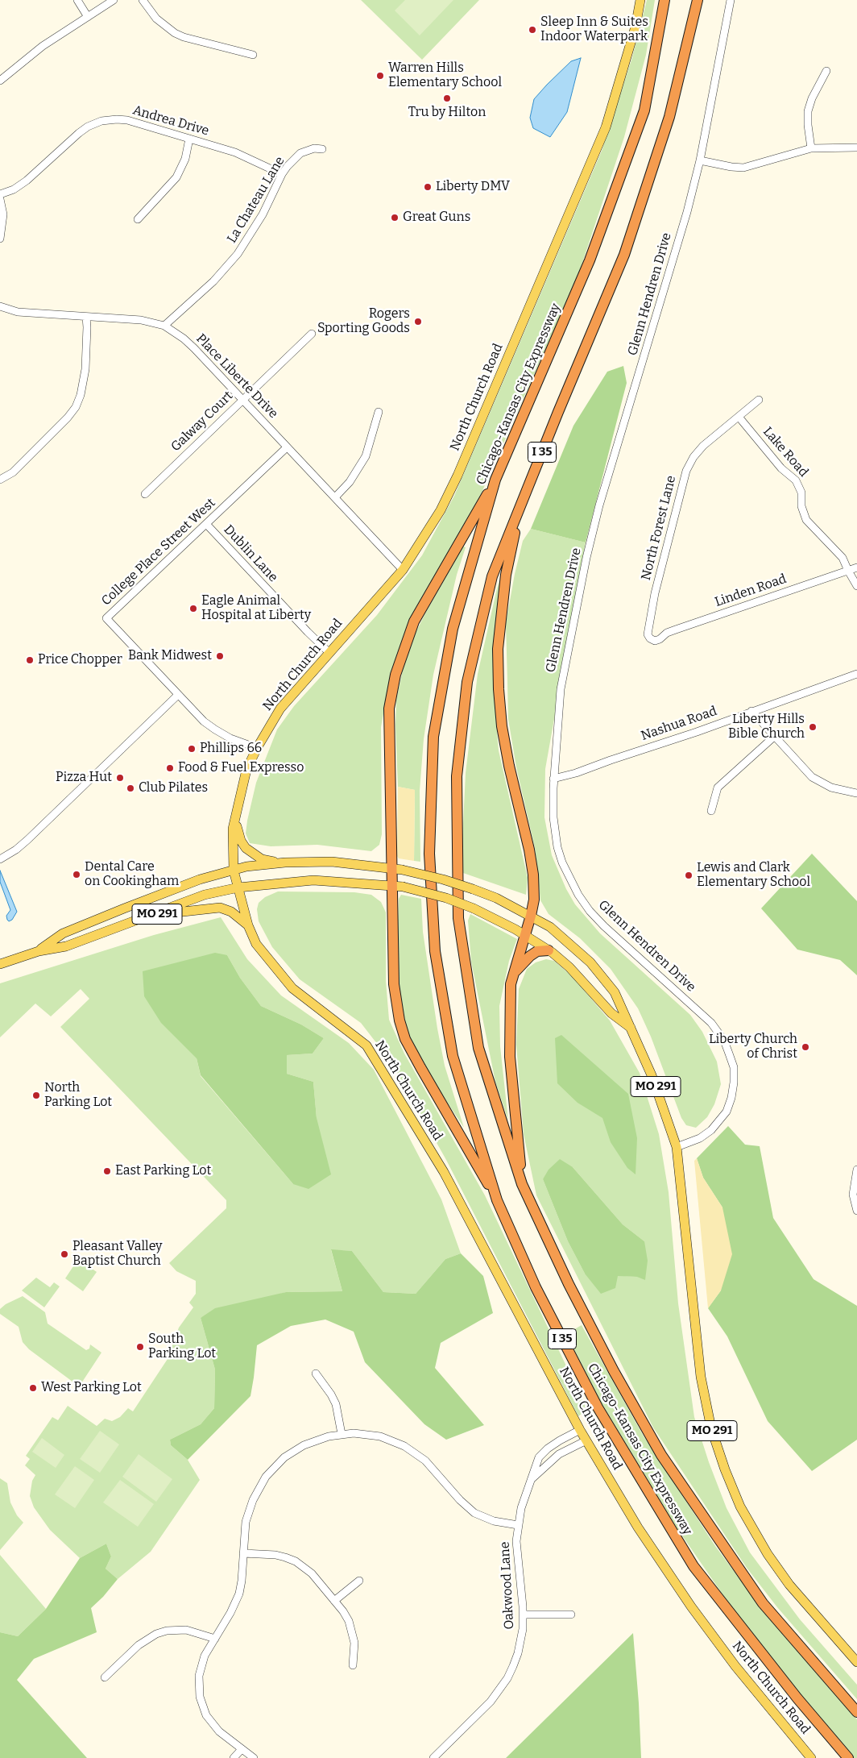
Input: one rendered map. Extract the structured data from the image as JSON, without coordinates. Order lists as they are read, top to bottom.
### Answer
{
  "streets": {
    "highway": ["Chicago-Kansas City Expressway", "I 35"],
    "main road": ["North Church Road", "MO 291"],
    "street": [
      "Andrea Drive",
      "La Chateau Lane",
      "Glenn Hendren Drive",
      "Place Liberte Drive",
      "Galway Court",
      "Lake Road",
      "North Forest Lane",
      "College Place Street West",
      "Dublin Lane",
      "Linden Road",
      "Nashua Road",
      "Oakwood Lane"
    ]
  },
  "crossings": [
    ["Andrea Drive", "La Chateau Lane"],
    ["La Chateau Lane", "Place Liberte Drive"],
    ["Glenn Hendren Drive", "Nashua Road"],
    ["Glenn Hendren Drive", "MO 291"],
    ["Place Liberte Drive", "North Church Road"],
    ["Place Liberte Drive", "Galway Court"],
    ["Place Liberte Drive", "College Place Street West"],
    ["North Church Road", "College Place Street West"],
    ["North Church Road", "Dublin Lane"],
    ["North Church Road", "MO 291"],
    ["North Church Road", "Oakwood Lane"],
    ["Lake Road", "North Forest Lane"],
    ["Lake Road", "Linden Road"],
    ["North Forest Lane", "Linden Road"],
    ["College Place Street West", "Dublin Lane"]
  ],
  "places": [
    "Sleep Inn & Suites Indoor Waterpark",
    "Warren Hills Elementary School",
    "Tru by Hilton",
    "Liberty DMV",
    "Great Guns",
    "Rogers Sporting Goods",
    "Eagle Animal Hospital at Liberty",
    "Bank Midwest",
    "Price Chopper",
    "Liberty Hills Bible Church",
    "Phillips 66",
    "Food & Fuel Expresso",
    "Pizza Hut",
    "Club Pilates",
    "Dental Care on Cookingham",
    "Lewis and Clark Elementary School",
    "Liberty Church of Christ",
    "North Parking Lot",
    "East Parking Lot",
    "Pleasant Valley Baptist Church",
    "South Parking Lot",
    "West Parking Lot"
  ]
}
